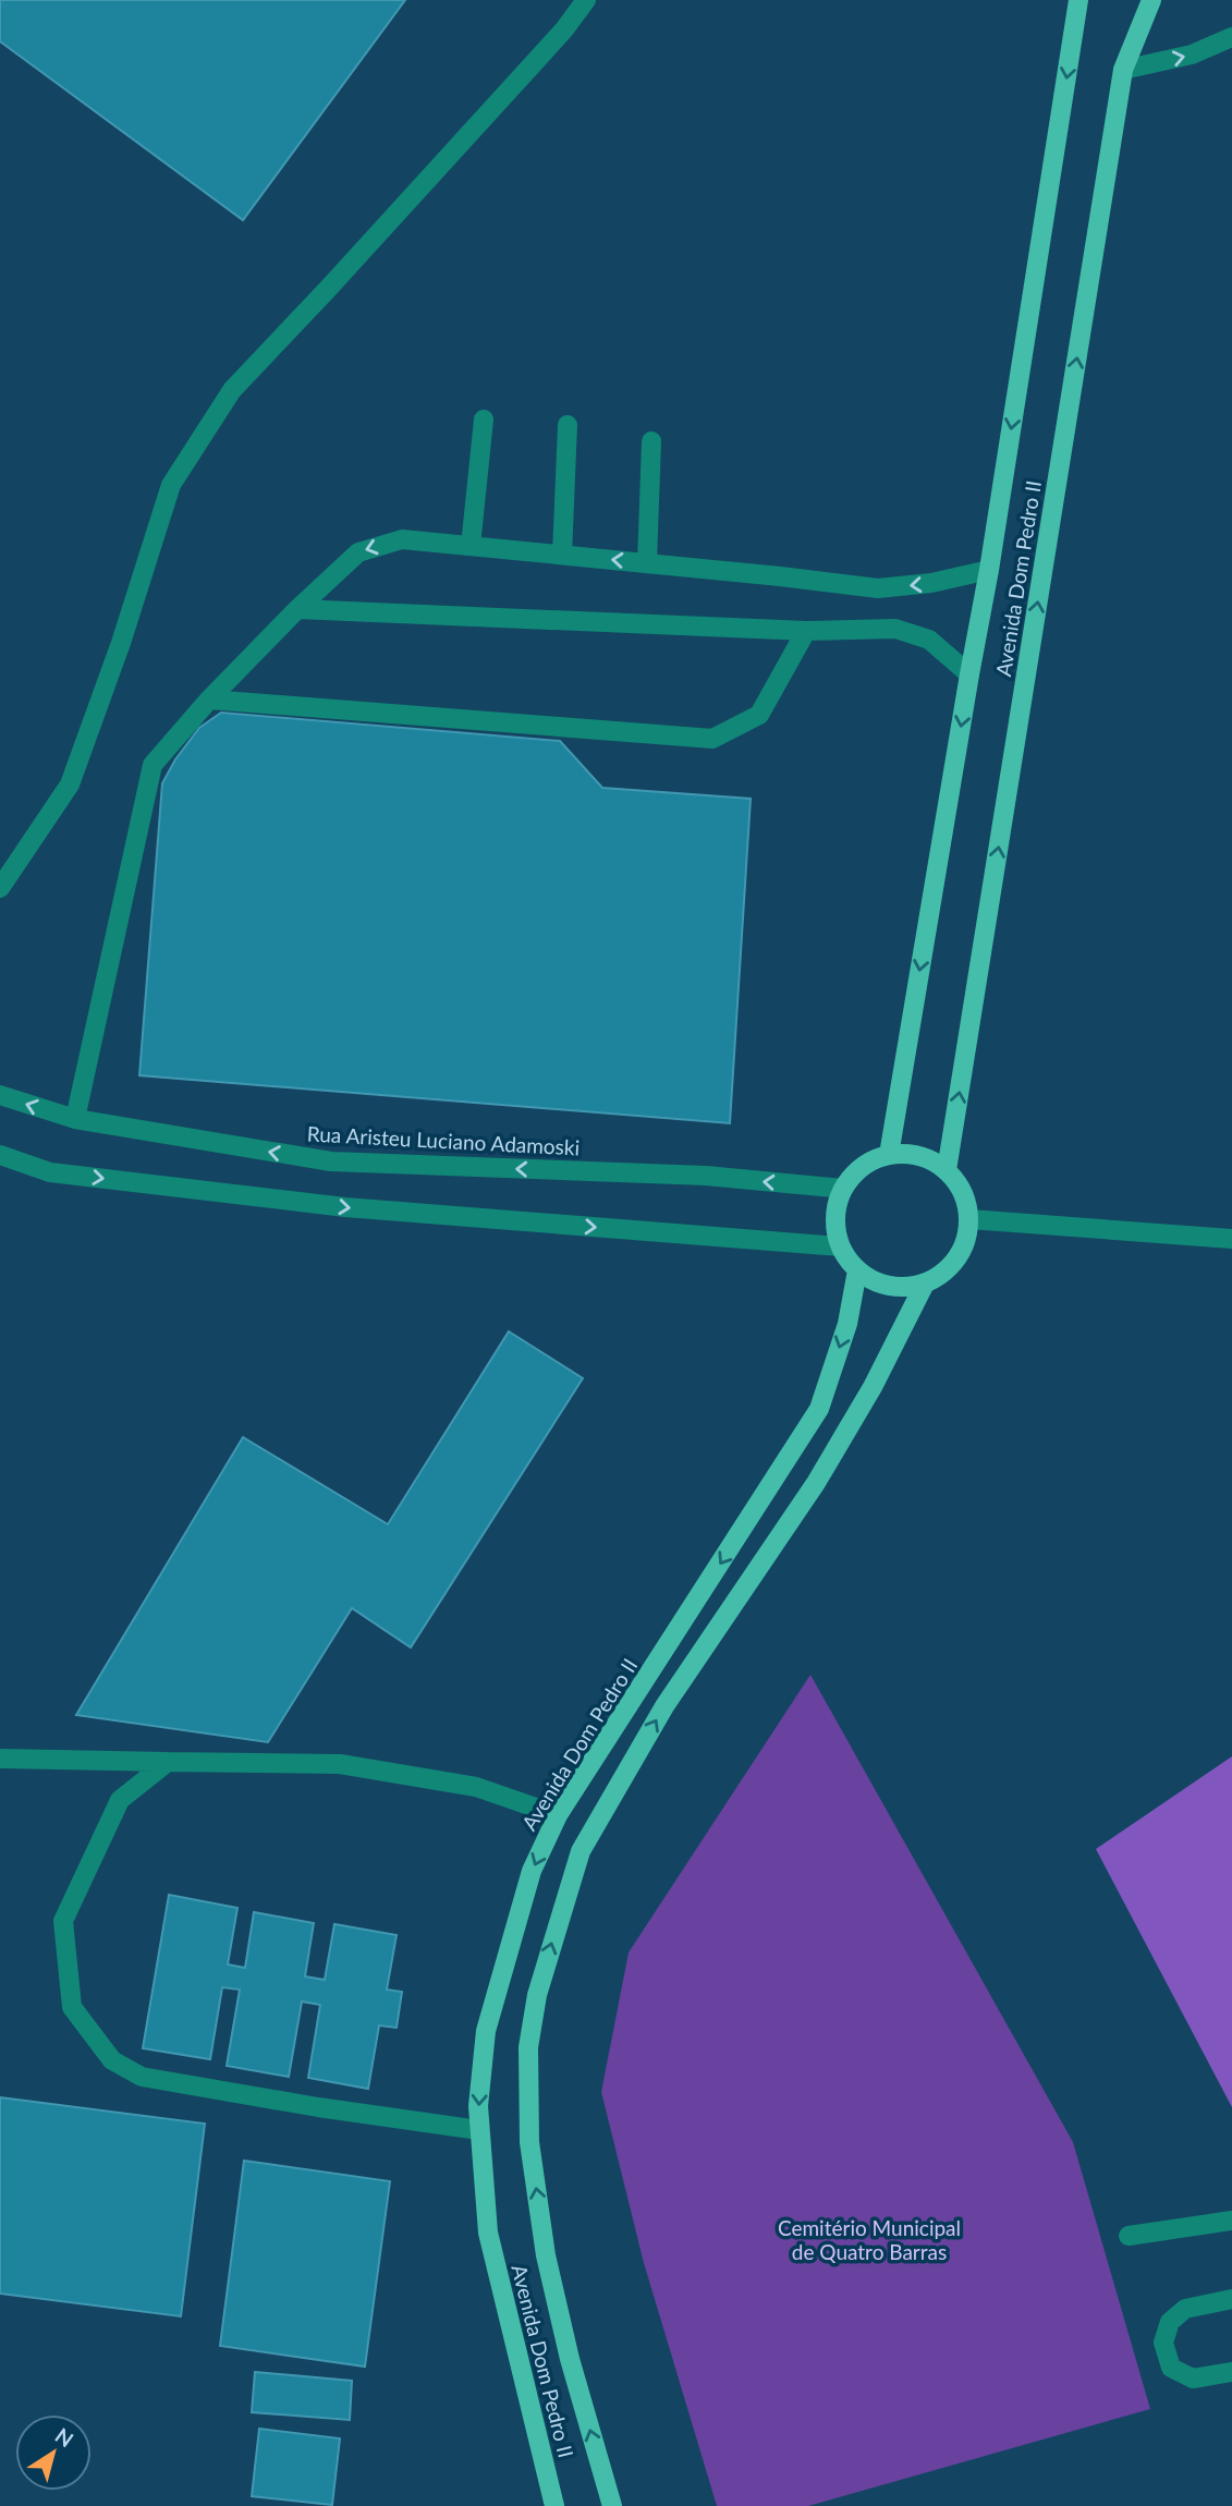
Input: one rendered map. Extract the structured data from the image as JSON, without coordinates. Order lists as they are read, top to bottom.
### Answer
{
  "streets": {
    "main road": ["Avenida Dom Pedro II"],
    "street": ["Rua Aristeu Luciano Adamoski"]
  },
  "crossings": [
    ["Avenida Dom Pedro II", "Rua Aristeu Luciano Adamoski"]
  ],
  "parks": ["Cemitério Municipal de Quatro Barras"],
  "north": "top right"
}
